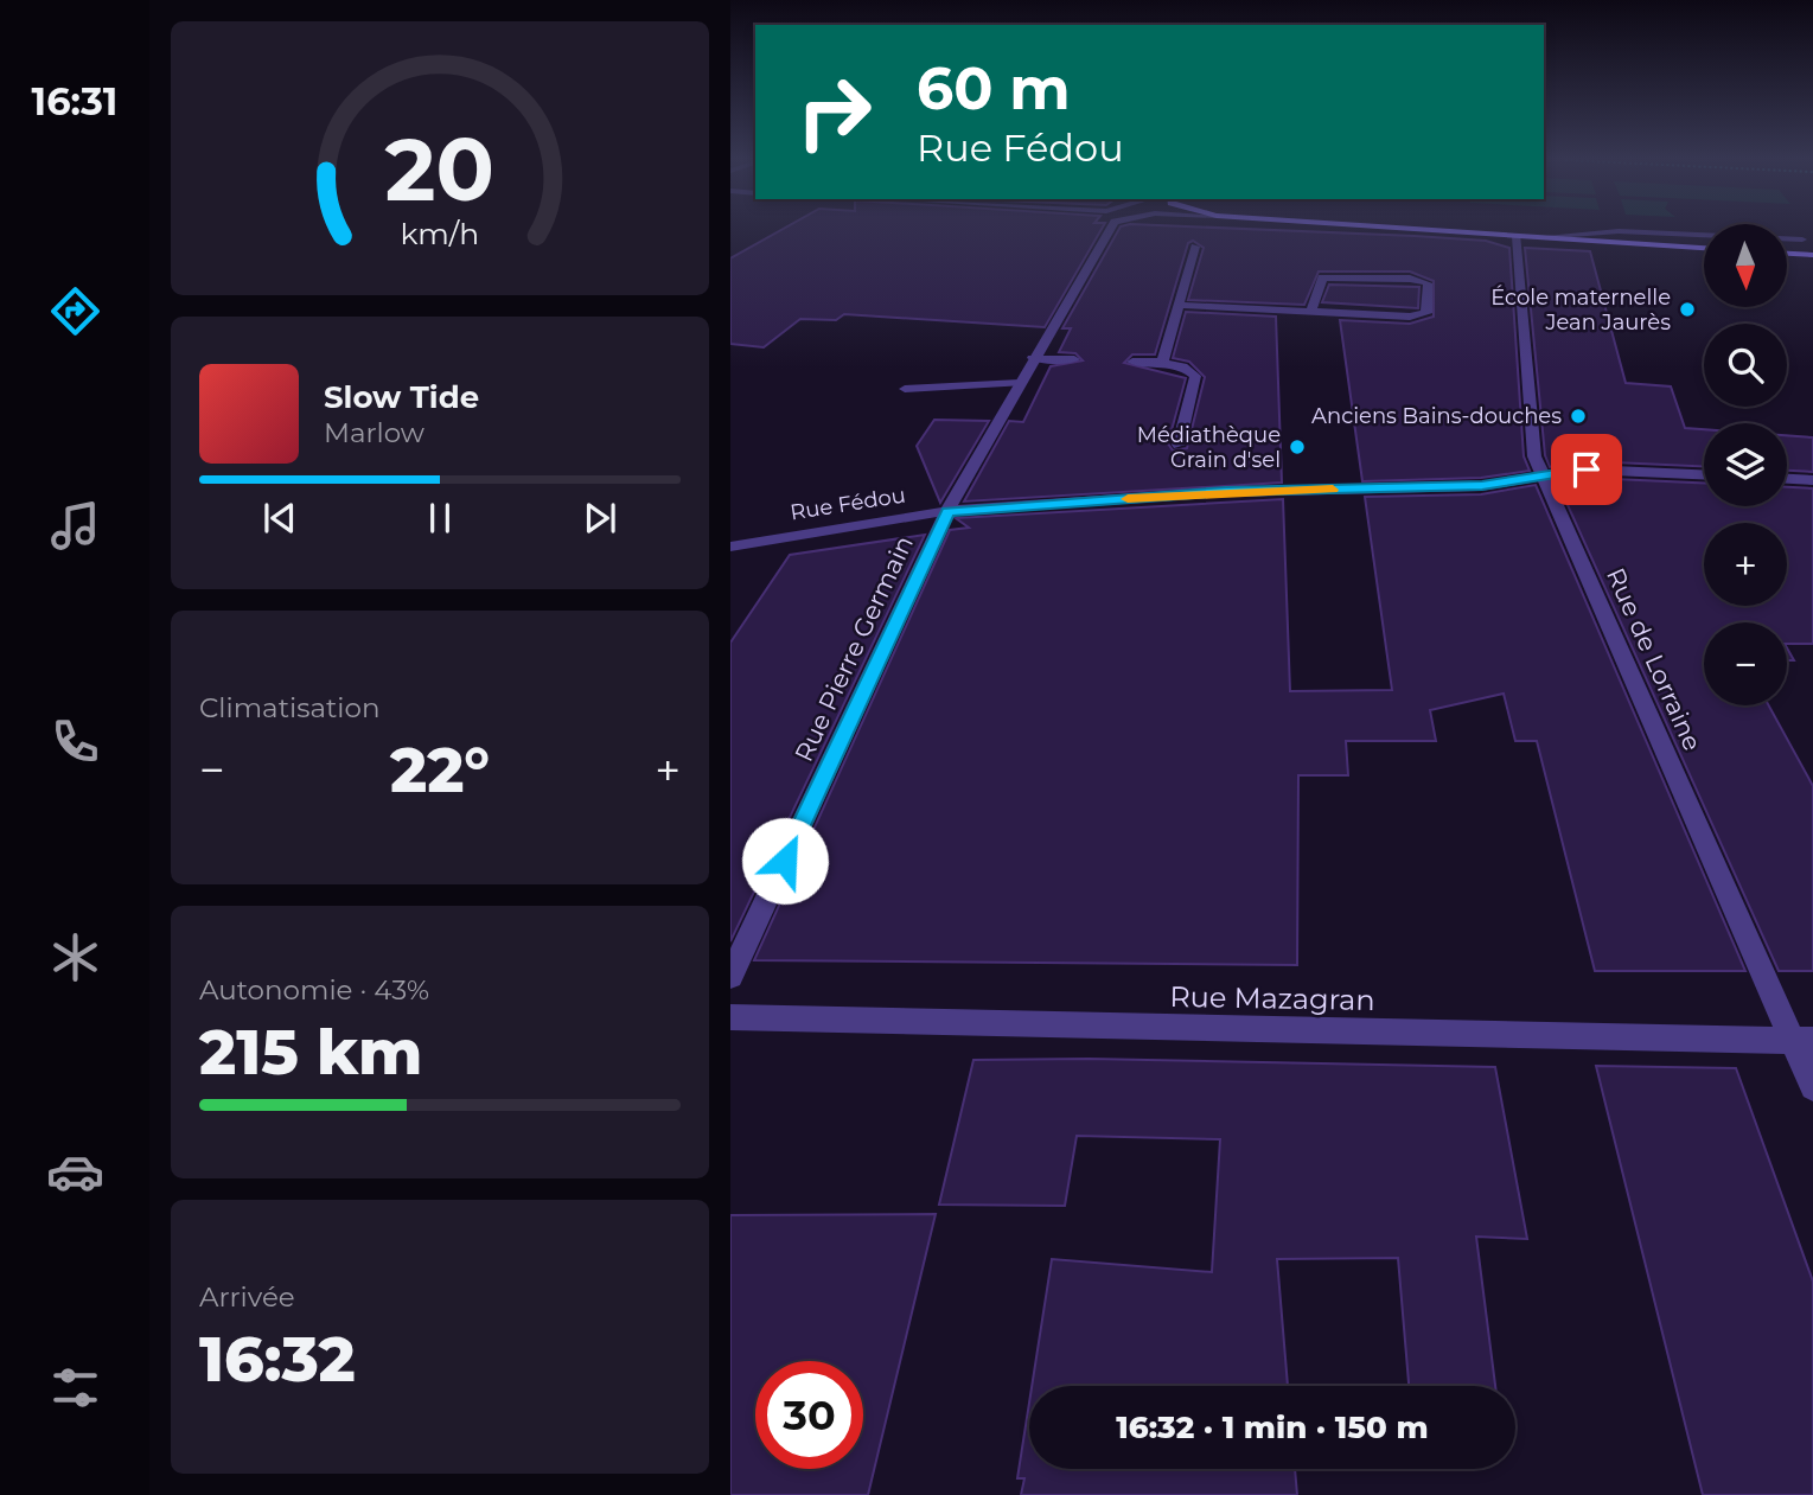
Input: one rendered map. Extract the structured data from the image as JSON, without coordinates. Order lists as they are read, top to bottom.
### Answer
{
  "streets": {
    "street": [
      "Rue Fédou",
      "Rue Pierre Germain",
      "Rue de Lorraine",
      "Rue Mazagran"
    ]
  },
  "crossings": [
    ["Rue Fédou", "Rue Pierre Germain"],
    ["Rue Fédou", "Rue de Lorraine"],
    ["Rue de Lorraine", "Rue Mazagran"]
  ],
  "places": ["École maternelle Jean Jaurès", "Anciens Bains-douches", "Médiathèque Grain d'sel"],
  "north": "bottom",
  "page": {
    "tabs": "16:31",
    "turn": ["60 m", "Rue Fédou"],
    "map_buttons": ["+", "−"],
    "song": ["Slow Tide", "Marlow"],
    "tile": [
      "Climatisation",
      ["Autonomie · 43%", "215 km"],
      ["Arrivée", "16:32"]
    ],
    "heat": ["−", "22°", "+"],
    "limit": "30",
    "trip": "16:32 · 1 min · 150 m",
    "gauge": ["20", "km/h"]
  }
}
